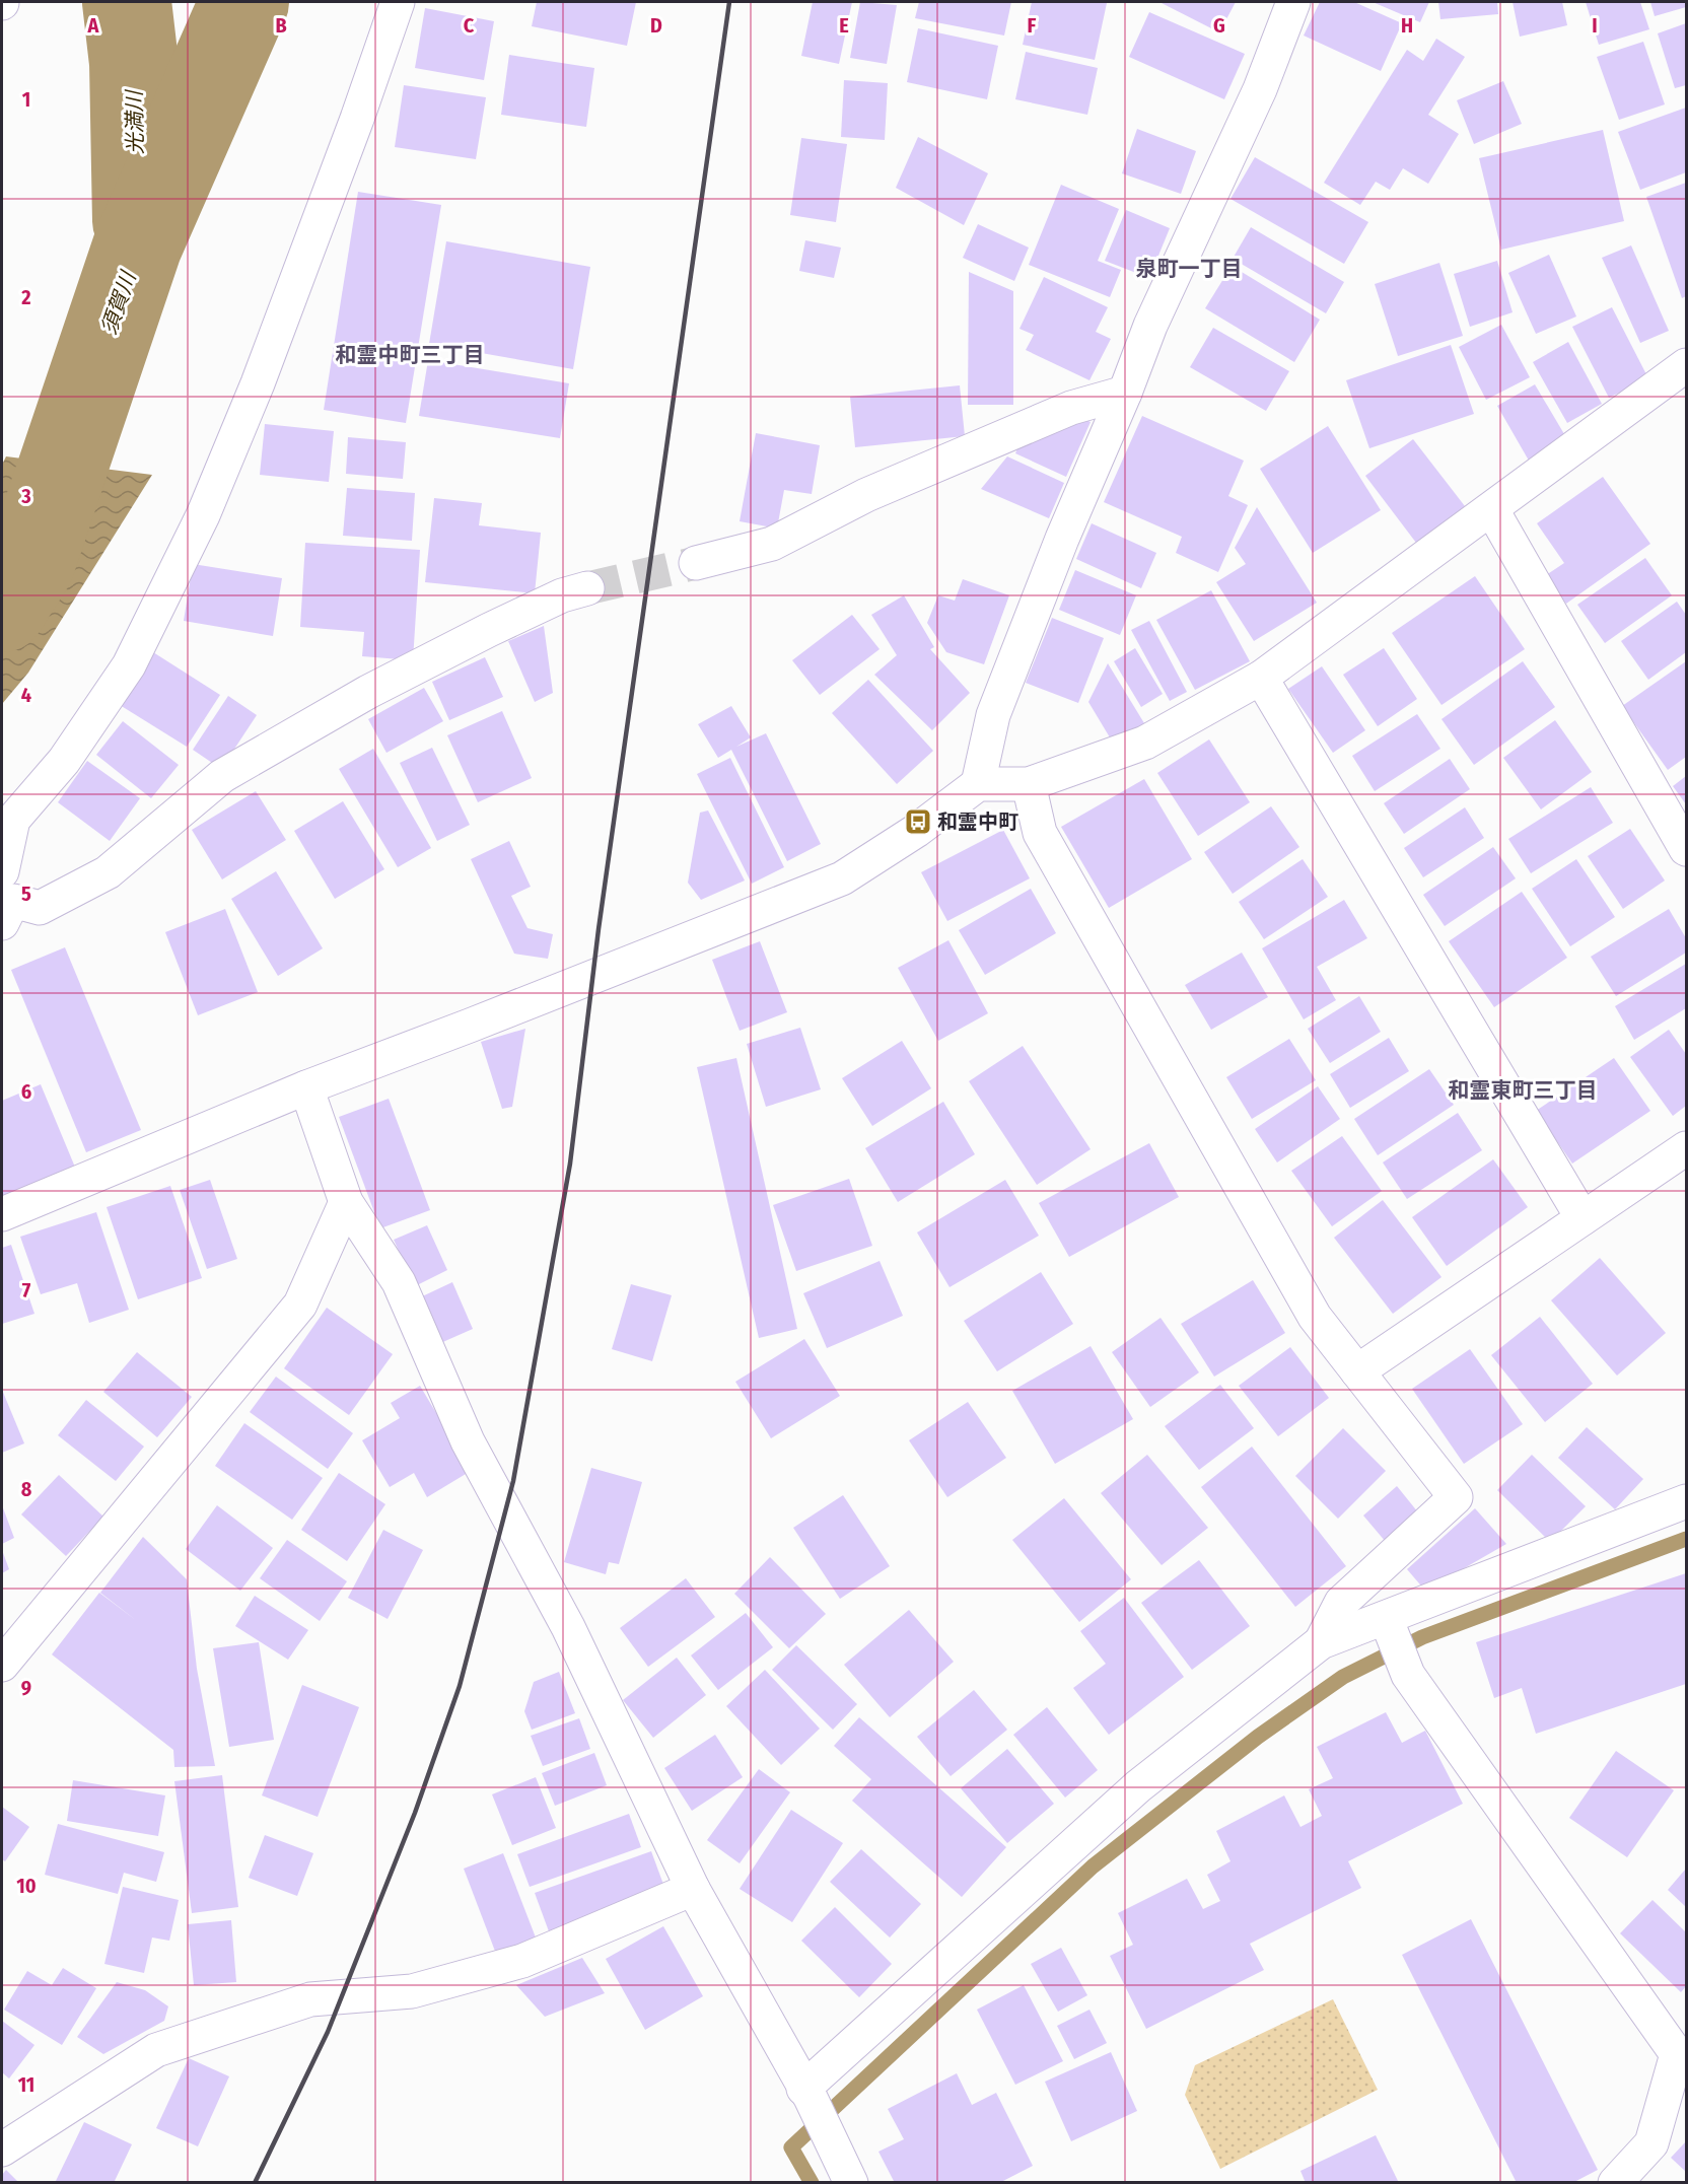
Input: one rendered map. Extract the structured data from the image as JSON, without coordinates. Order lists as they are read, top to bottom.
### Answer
{
  "districts": ["泉町一丁目", "和霊中町三丁目", "和霊東町三丁目"],
  "water": ["光満川", "須賀川"],
  "places": {
    "bus stop": ["和霊中町"]
  },
  "grid": {
    "columns": [
      "A",
      "B",
      "C",
      "D",
      "E",
      "F",
      "G",
      "H",
      "I"
    ],
    "rows": [
      "1",
      "2",
      "3",
      "4",
      "5",
      "6",
      "7",
      "8",
      "9",
      "10",
      "11"
    ]
  }
}
